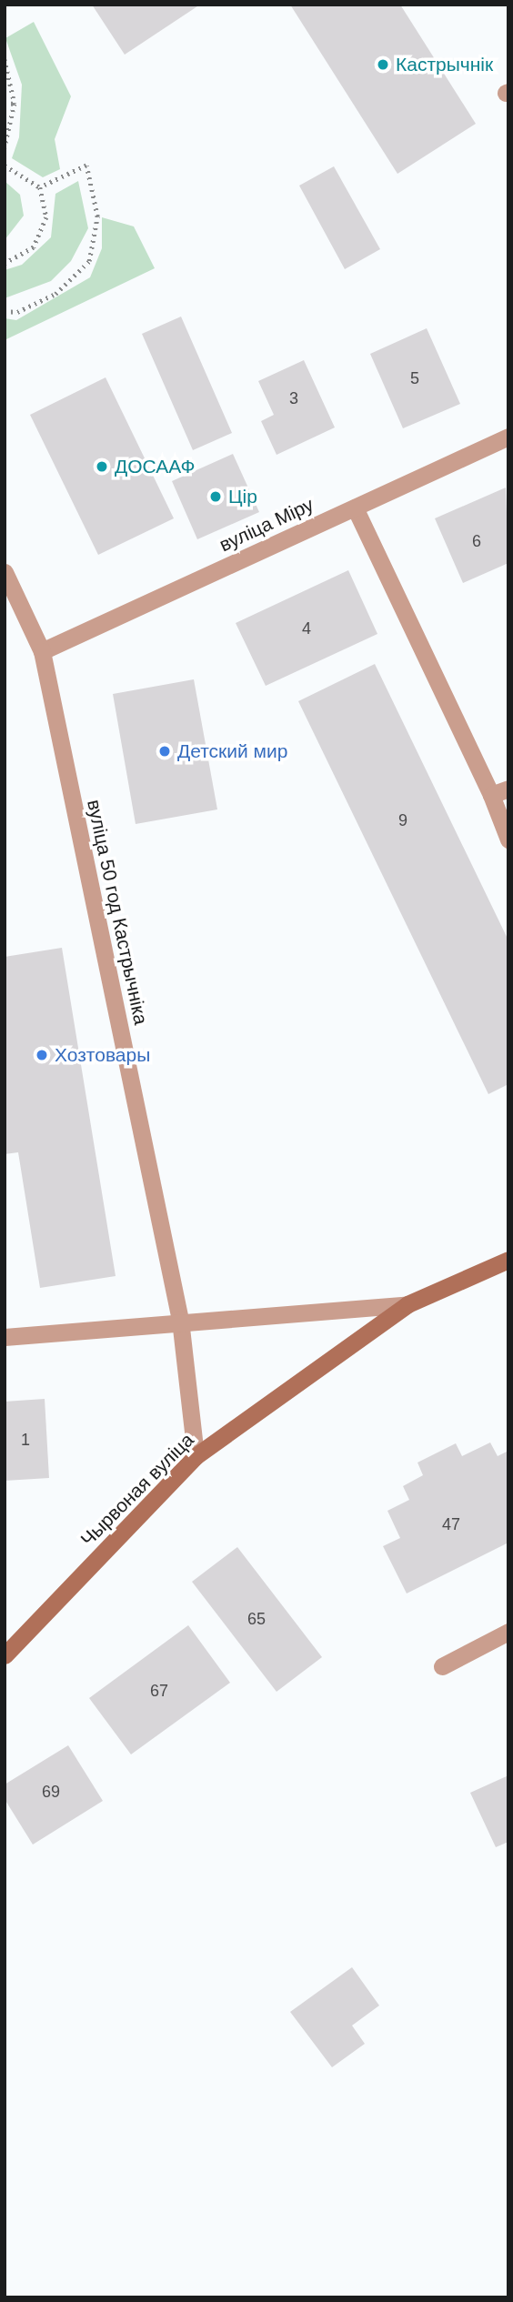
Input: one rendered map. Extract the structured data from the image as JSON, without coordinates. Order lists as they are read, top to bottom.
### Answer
{
  "streets": {
    "main road": ["Чырвоная вуліца"],
    "street": ["вуліца Міру", "вуліца 50 год Кастрычніка"]
  },
  "crossings": [
    ["вуліца Міру", "вуліца 50 год Кастрычніка"],
    ["вуліца 50 год Кастрычніка", "Чырвоная вуліца"]
  ],
  "places": [
    "Кастрычнік",
    "ДОСААФ",
    "Цір",
    "Детский мир",
    "Хозтовары"
  ],
  "house_numbers": [
    "5",
    "3",
    "6",
    "4",
    "9",
    "1",
    "47",
    "65",
    "67",
    "69"
  ]
}
